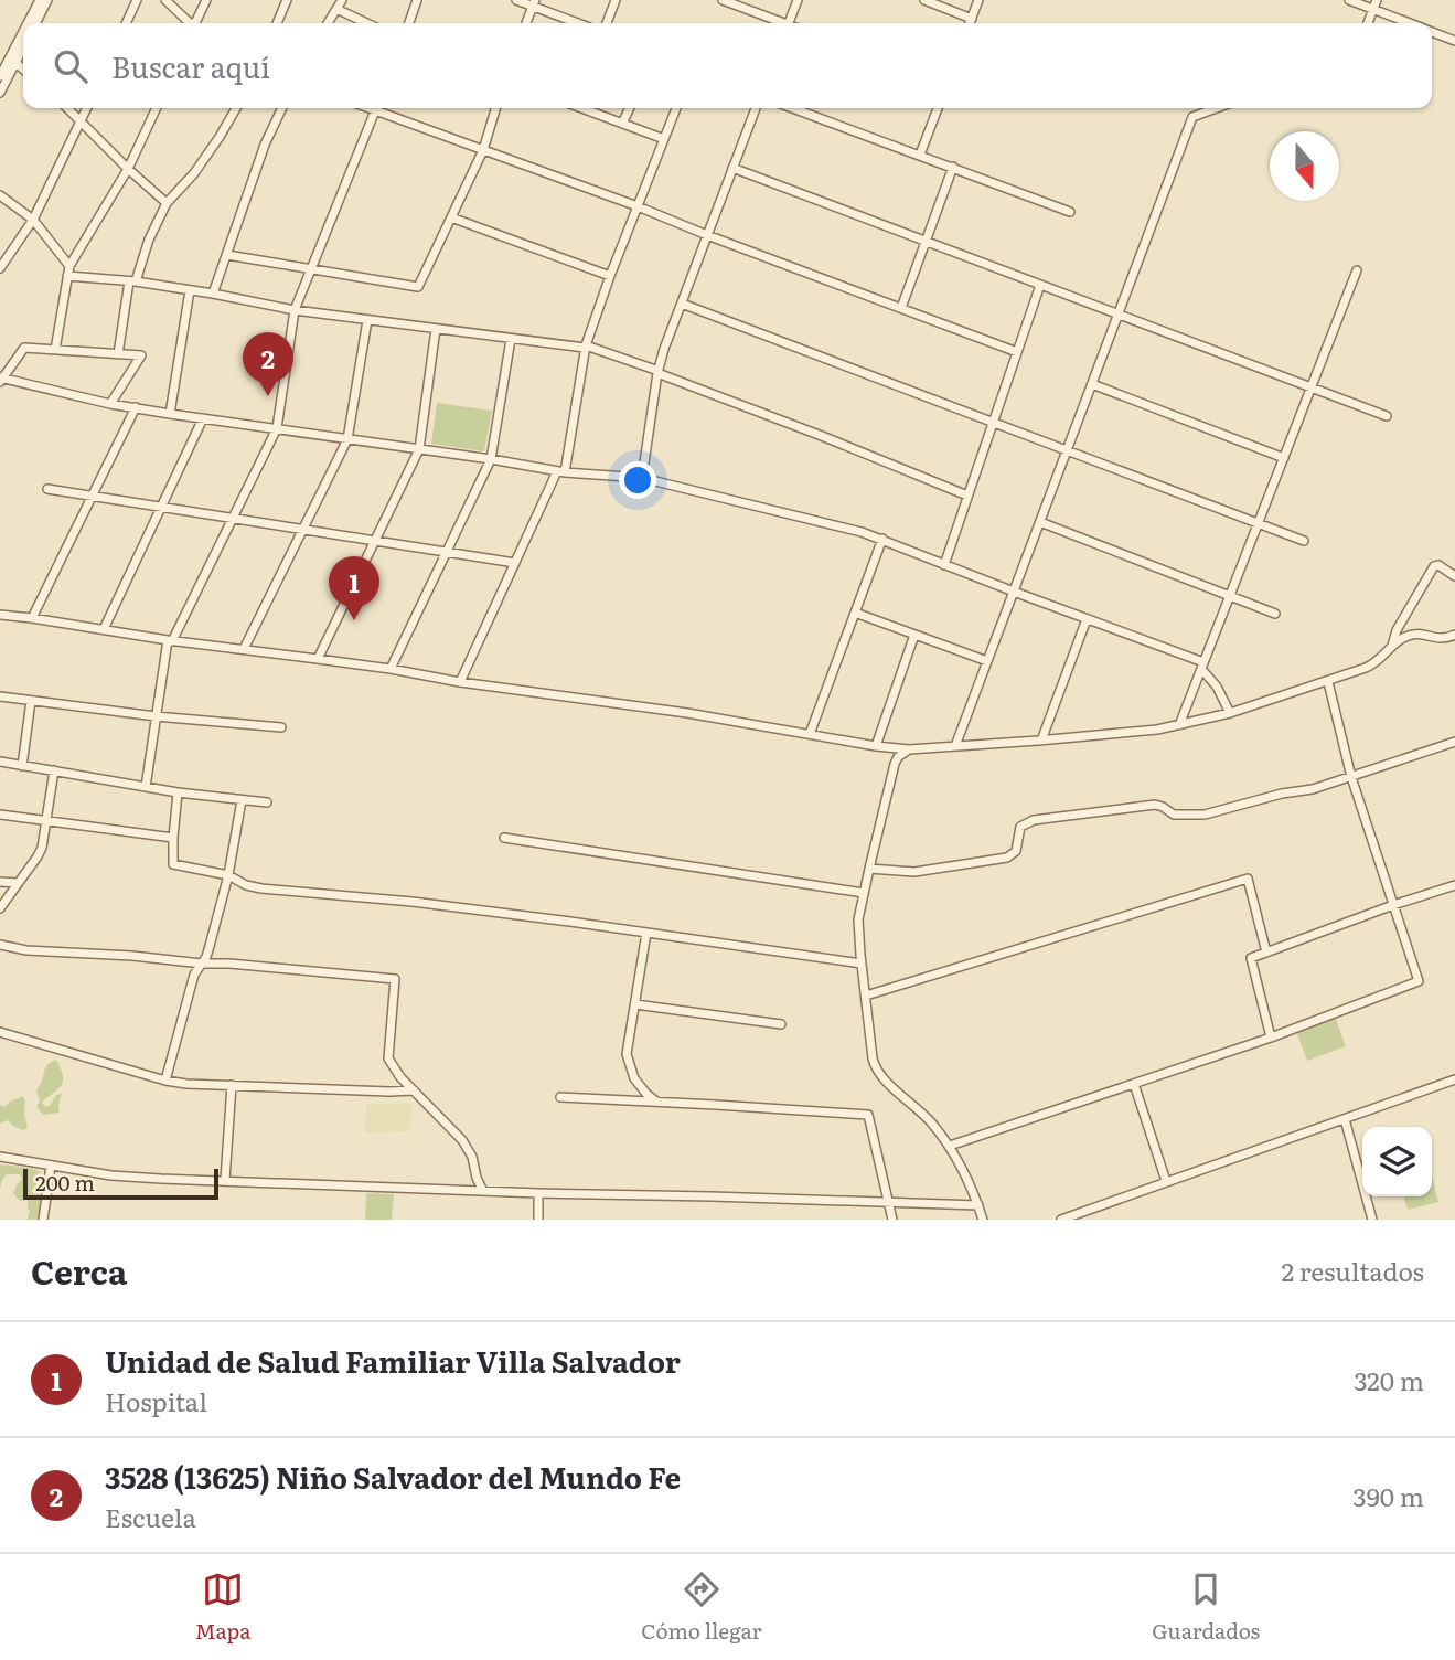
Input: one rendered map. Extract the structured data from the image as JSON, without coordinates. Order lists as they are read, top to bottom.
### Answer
{
  "scale_bar": "200 m",
  "north": "bottom",
  "page": {
    "search": "Buscar aquí",
    "pins": ["2", "1"],
    "scale": "200 m",
    "heading": ["Cerca", "2 resultados"],
    "list": [
      {
        "mark": "1",
        "name": "Unidad de Salud Familiar Villa Salvador",
        "note": "Hospital",
        "value": "320 m"
      },
      {
        "mark": "2",
        "name": "3528 (13625) Niño Salvador del Mundo Fe",
        "note": "Escuela",
        "value": "390 m"
      }
    ],
    "nav": ["Mapa", "Cómo llegar", "Guardados"]
  }
}
